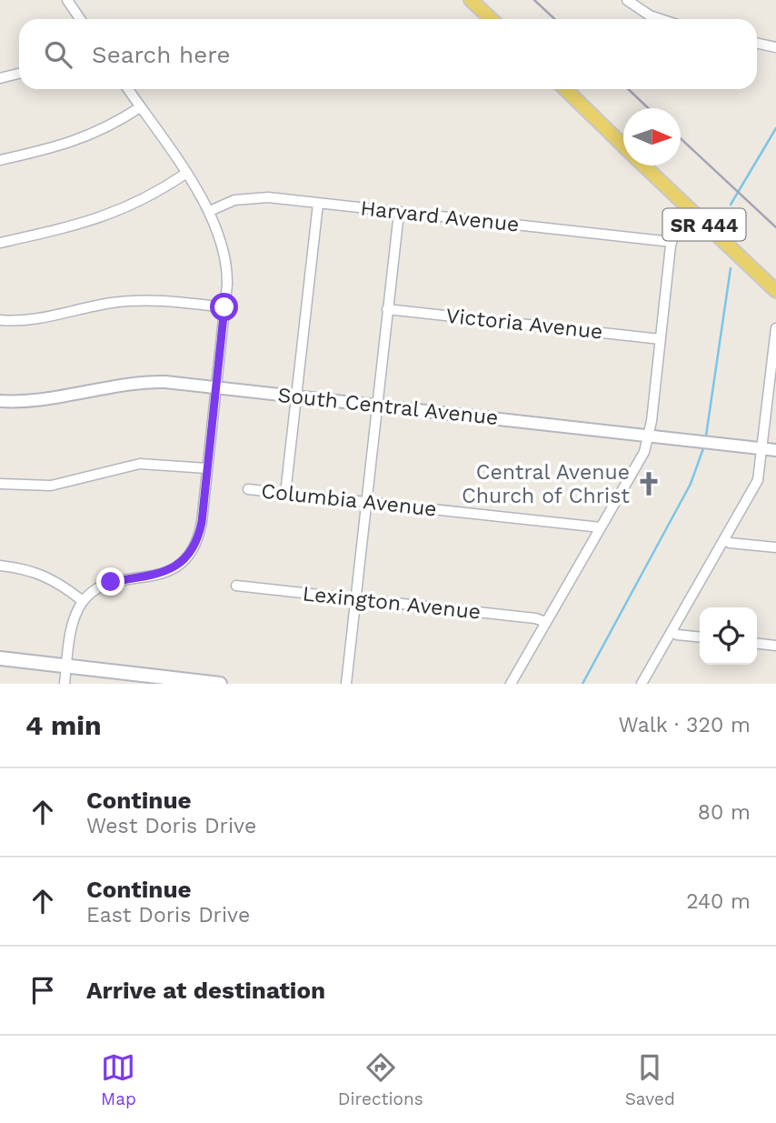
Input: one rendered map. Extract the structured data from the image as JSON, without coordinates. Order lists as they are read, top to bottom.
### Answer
{
  "streets": {
    "main road": ["SR 444"],
    "street": [
      "Harvard Avenue",
      "Victoria Avenue",
      "South Central Avenue",
      "Columbia Avenue",
      "Lexington Avenue"
    ]
  },
  "places": {
    "church": ["Central Avenue Church of Christ"]
  },
  "north": "right",
  "page": {
    "search": "Search here",
    "heading": ["4 min", "Walk · 320 m"],
    "list": [
      ["Continue", "West Doris Drive", "80 m"],
      ["Continue", "East Doris Drive", "240 m"],
      "Arrive at destination"
    ],
    "nav": ["Map", "Directions", "Saved"]
  }
}
